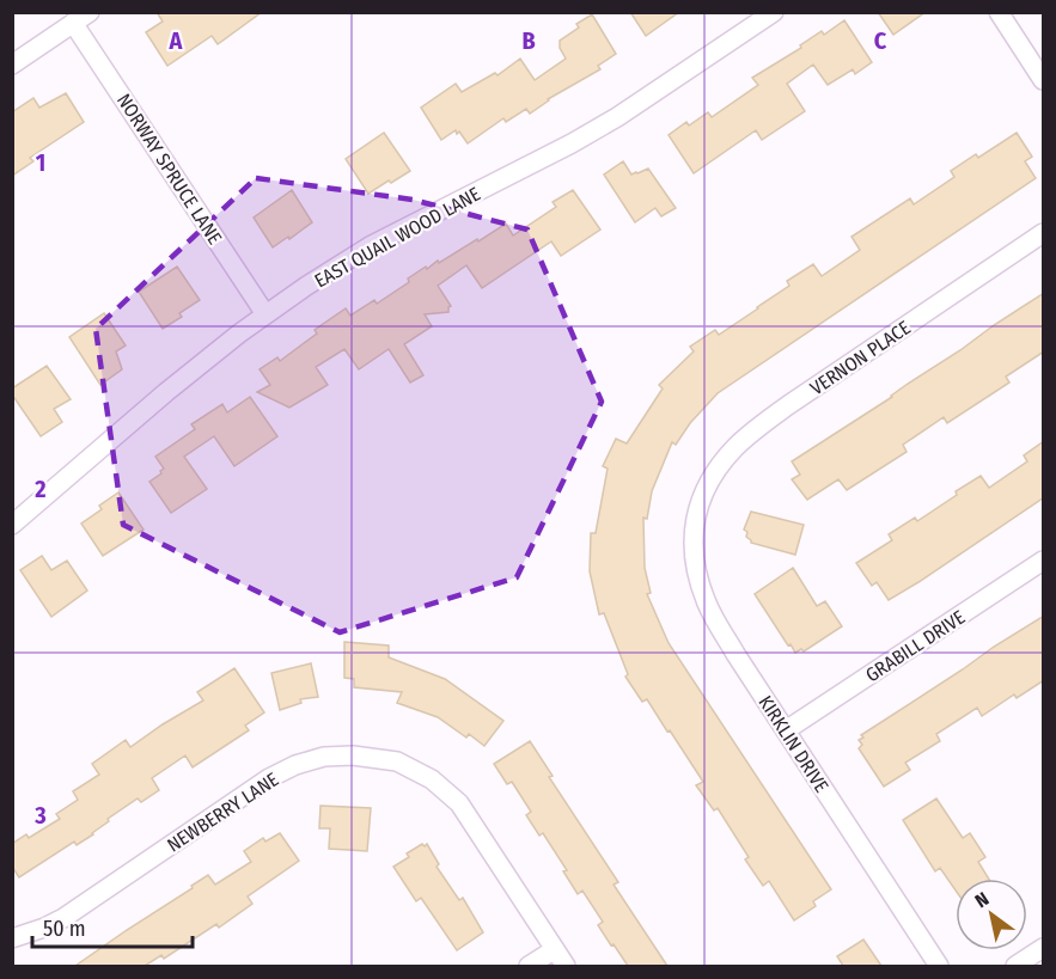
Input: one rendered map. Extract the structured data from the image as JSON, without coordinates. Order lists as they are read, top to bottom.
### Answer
{
  "streets": {
    "street": [
      "NORWAY SPRUCE LANE",
      "EAST QUAIL WOOD LANE",
      "VERNON PLACE",
      "GRABILL DRIVE",
      "KIRKLIN DRIVE",
      "NEWBERRY LANE"
    ]
  },
  "crossings": [
    ["NORWAY SPRUCE LANE", "EAST QUAIL WOOD LANE"],
    ["VERNON PLACE", "KIRKLIN DRIVE"],
    ["GRABILL DRIVE", "KIRKLIN DRIVE"]
  ],
  "scale_bar": "50 m",
  "north": "top left",
  "grid": {
    "columns": ["A", "B", "C"],
    "rows": ["1", "2", "3"]
  }
}
